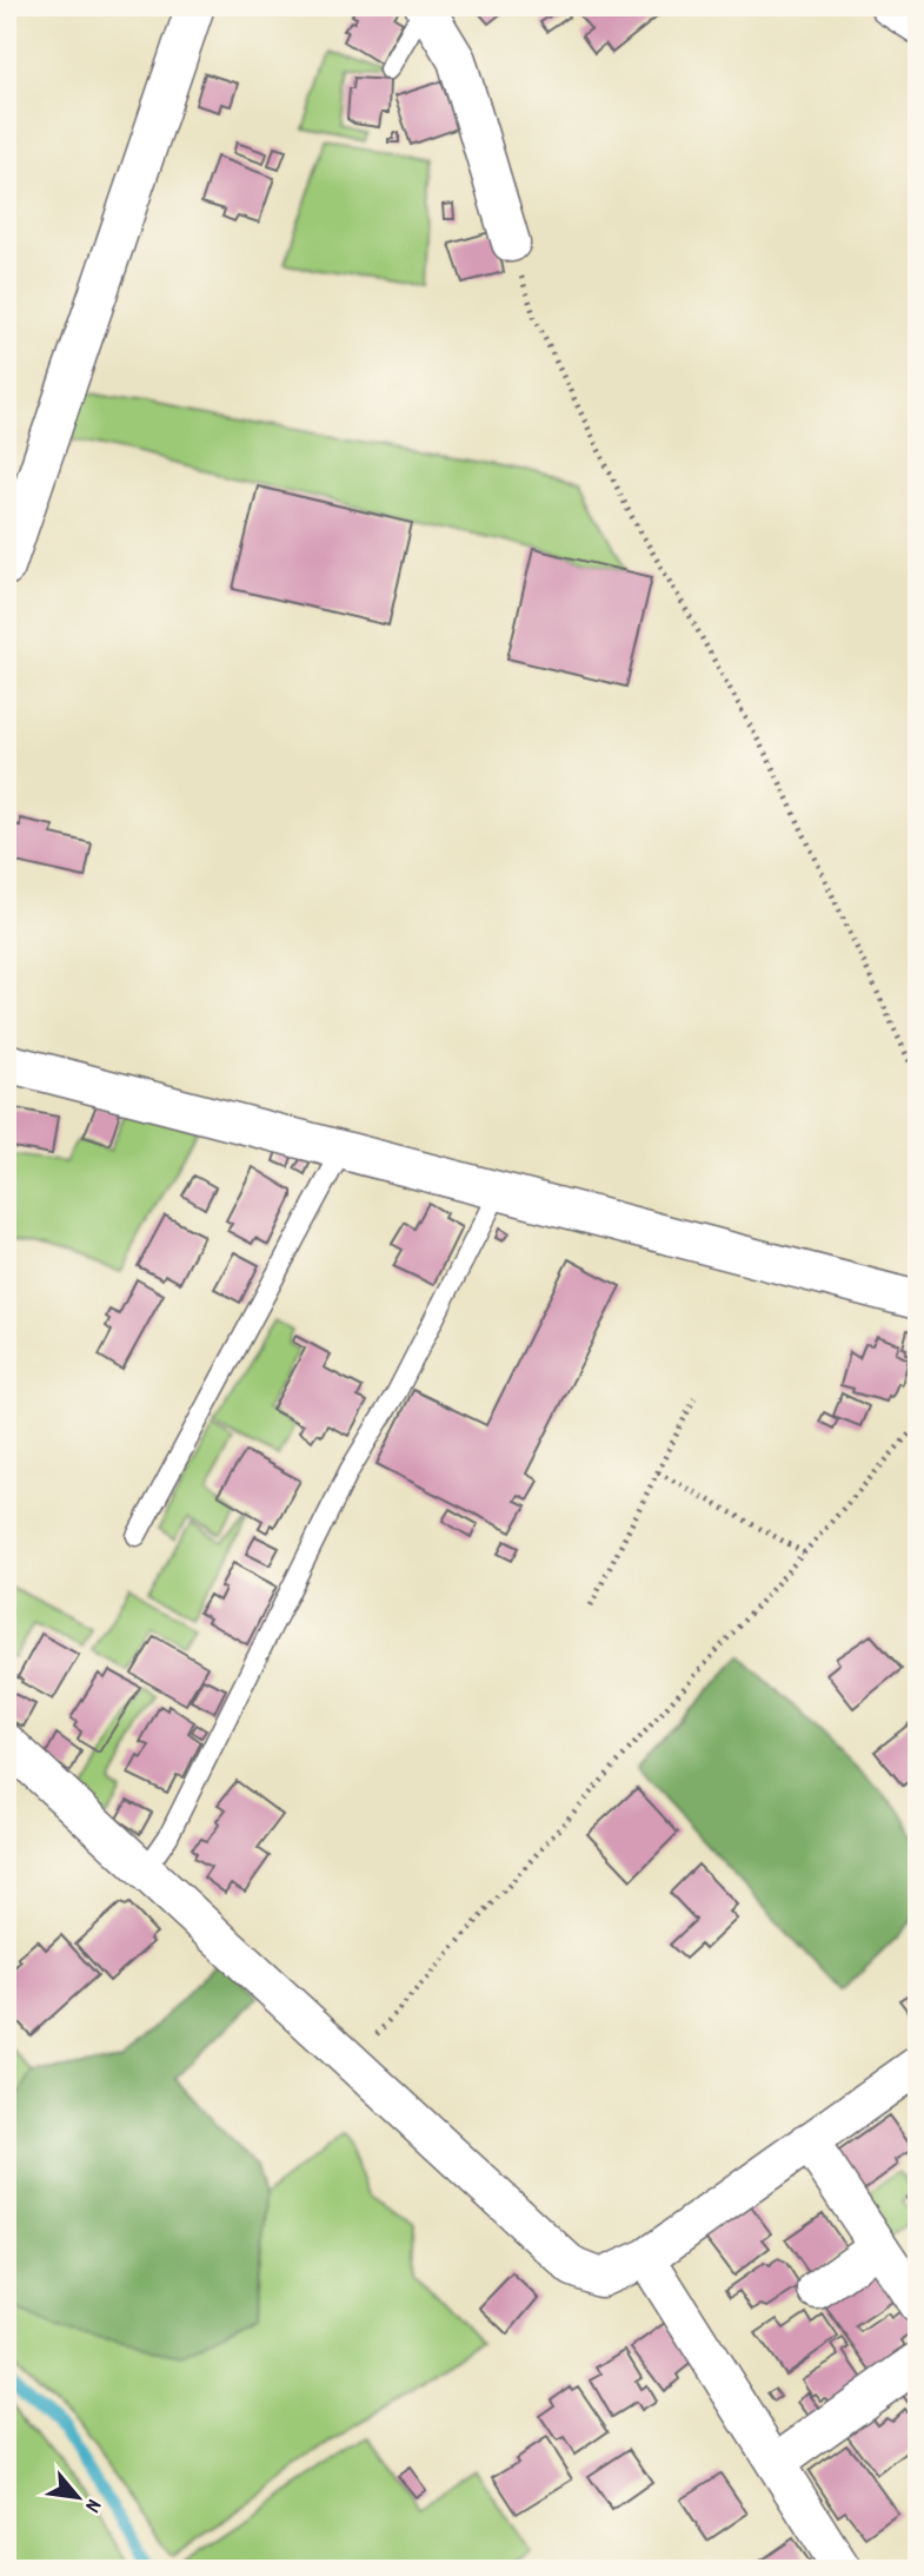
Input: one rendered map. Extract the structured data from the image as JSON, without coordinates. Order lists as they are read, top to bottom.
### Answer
{
  "north": "bottom right"
}
